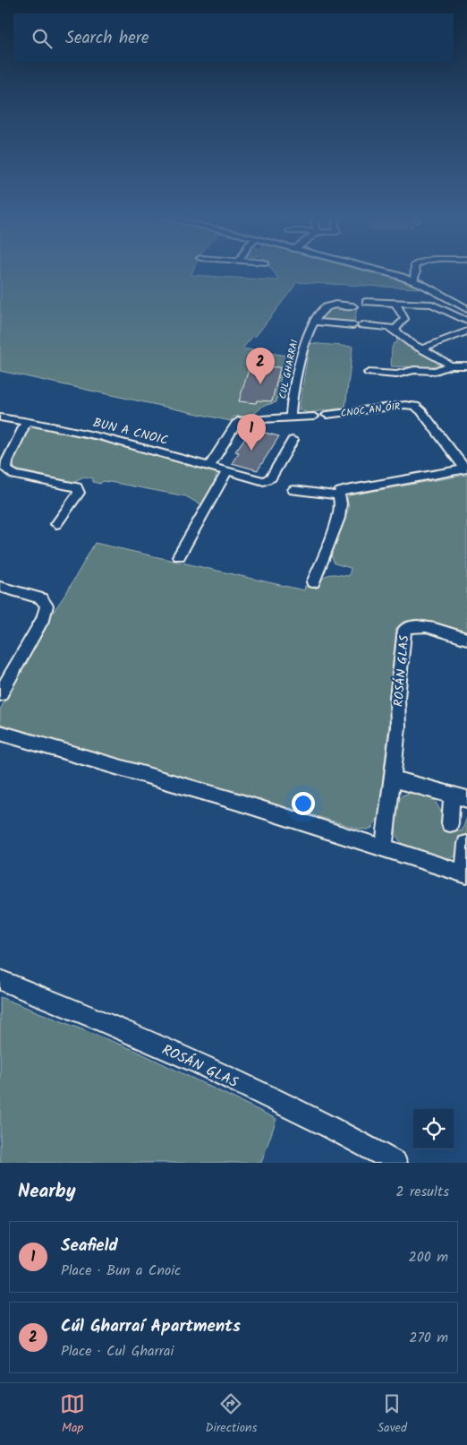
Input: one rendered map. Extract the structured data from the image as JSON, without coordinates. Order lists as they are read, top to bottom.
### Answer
{
  "streets": {
    "street": [
      "CUL GHARRAI",
      "CNOC AN ÓIR",
      "BUN A CNOIC",
      "ROSÁN GLAS"
    ]
  },
  "page": {
    "search": "Search here",
    "pins": ["2", "1"],
    "heading": ["Nearby", "2 results"],
    "list": [
      {
        "mark": "1",
        "name": "Seafield",
        "note": "Place · Bun a Cnoic",
        "value": "200 m"
      },
      {
        "mark": "2",
        "name": "Cúl Gharraí Apartments",
        "note": "Place · Cul Gharrai",
        "value": "270 m"
      }
    ],
    "nav": ["Map", "Directions", "Saved"]
  }
}
